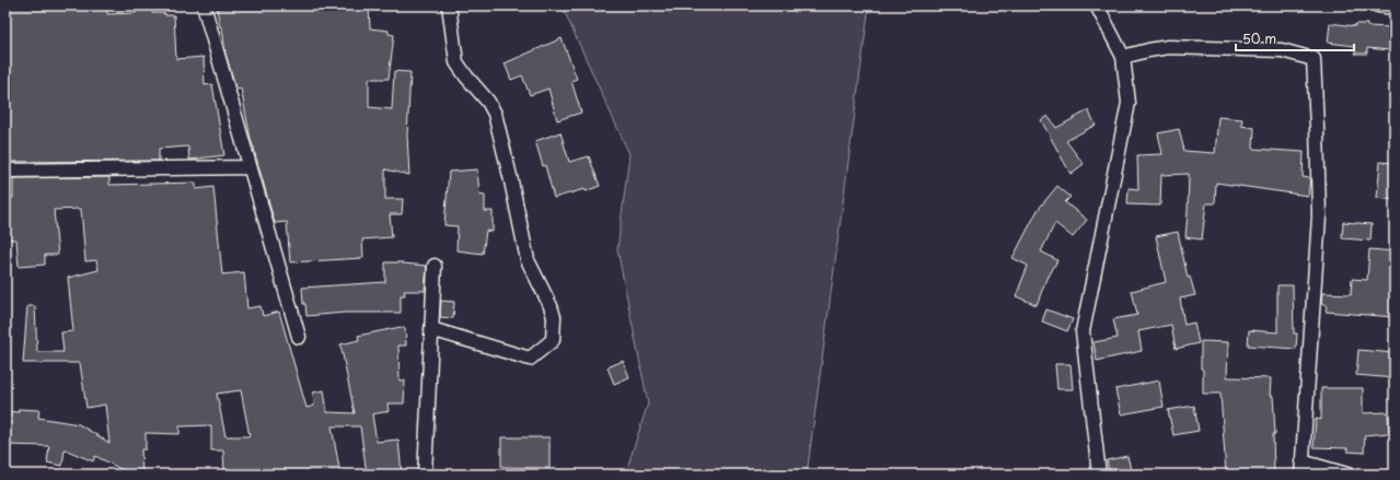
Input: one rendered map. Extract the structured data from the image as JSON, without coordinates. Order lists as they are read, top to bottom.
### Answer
{
  "scale_bar": "50 m"
}
